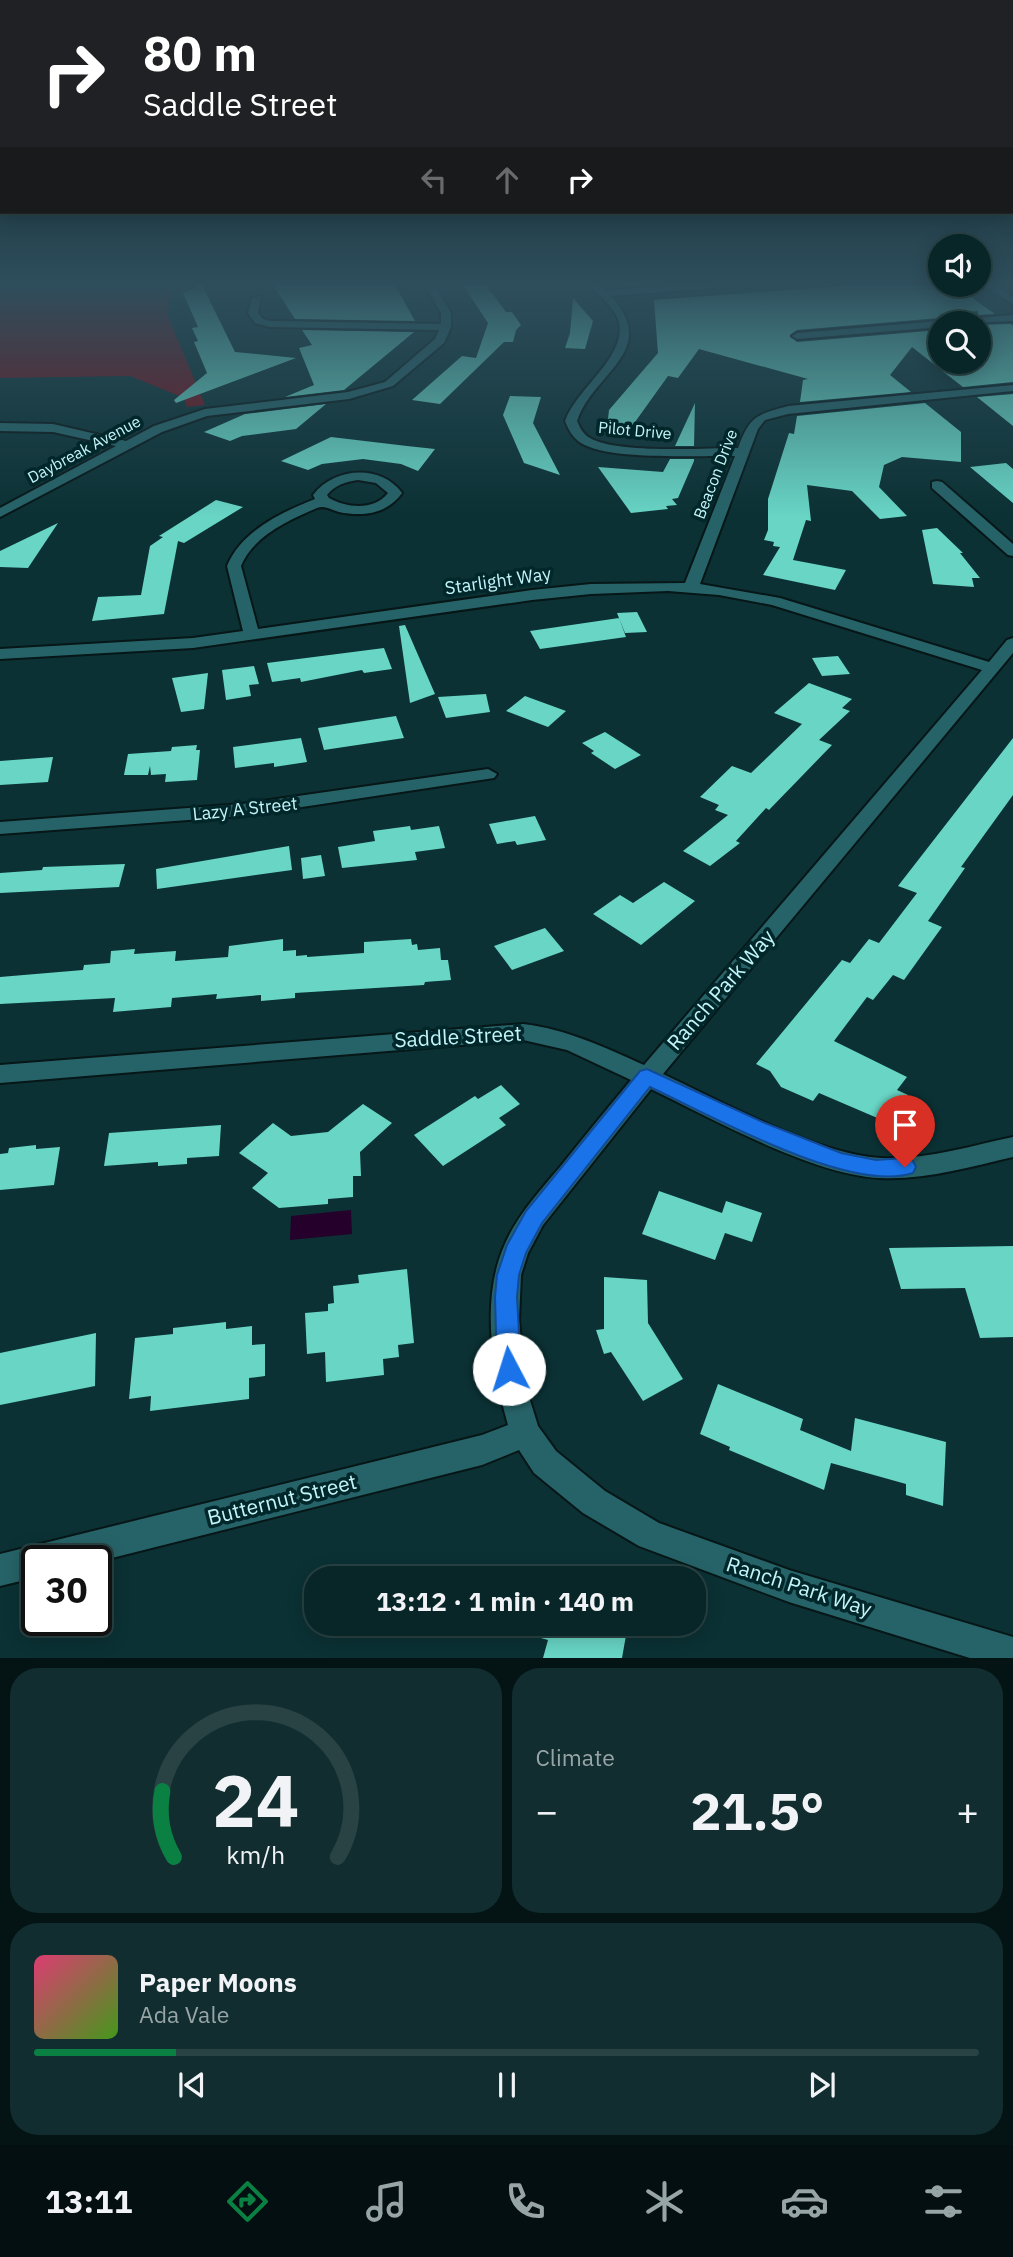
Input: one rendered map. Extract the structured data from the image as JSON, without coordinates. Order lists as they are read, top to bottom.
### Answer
{
  "streets": {
    "street": [
      "Pilot Drive",
      "Daybreak Avenue",
      "Beacon Drive",
      "Starlight Way",
      "Lazy A Street",
      "Ranch Park Way",
      "Saddle Street",
      "Butternut Street"
    ]
  },
  "crossings": [
    ["Pilot Drive", "Beacon Drive"],
    ["Beacon Drive", "Starlight Way"],
    ["Starlight Way", "Ranch Park Way"],
    ["Ranch Park Way", "Saddle Street"],
    ["Ranch Park Way", "Butternut Street"]
  ],
  "page": {
    "turn": ["80 m", "Saddle Street"],
    "limit": "30",
    "trip": "13:12 · 1 min · 140 m",
    "tile": "Climate",
    "heat": ["−", "21.5°", "+"],
    "song": ["Paper Moons", "Ada Vale"],
    "tabs": "13:11",
    "gauge": ["24", "km/h"]
  }
}
